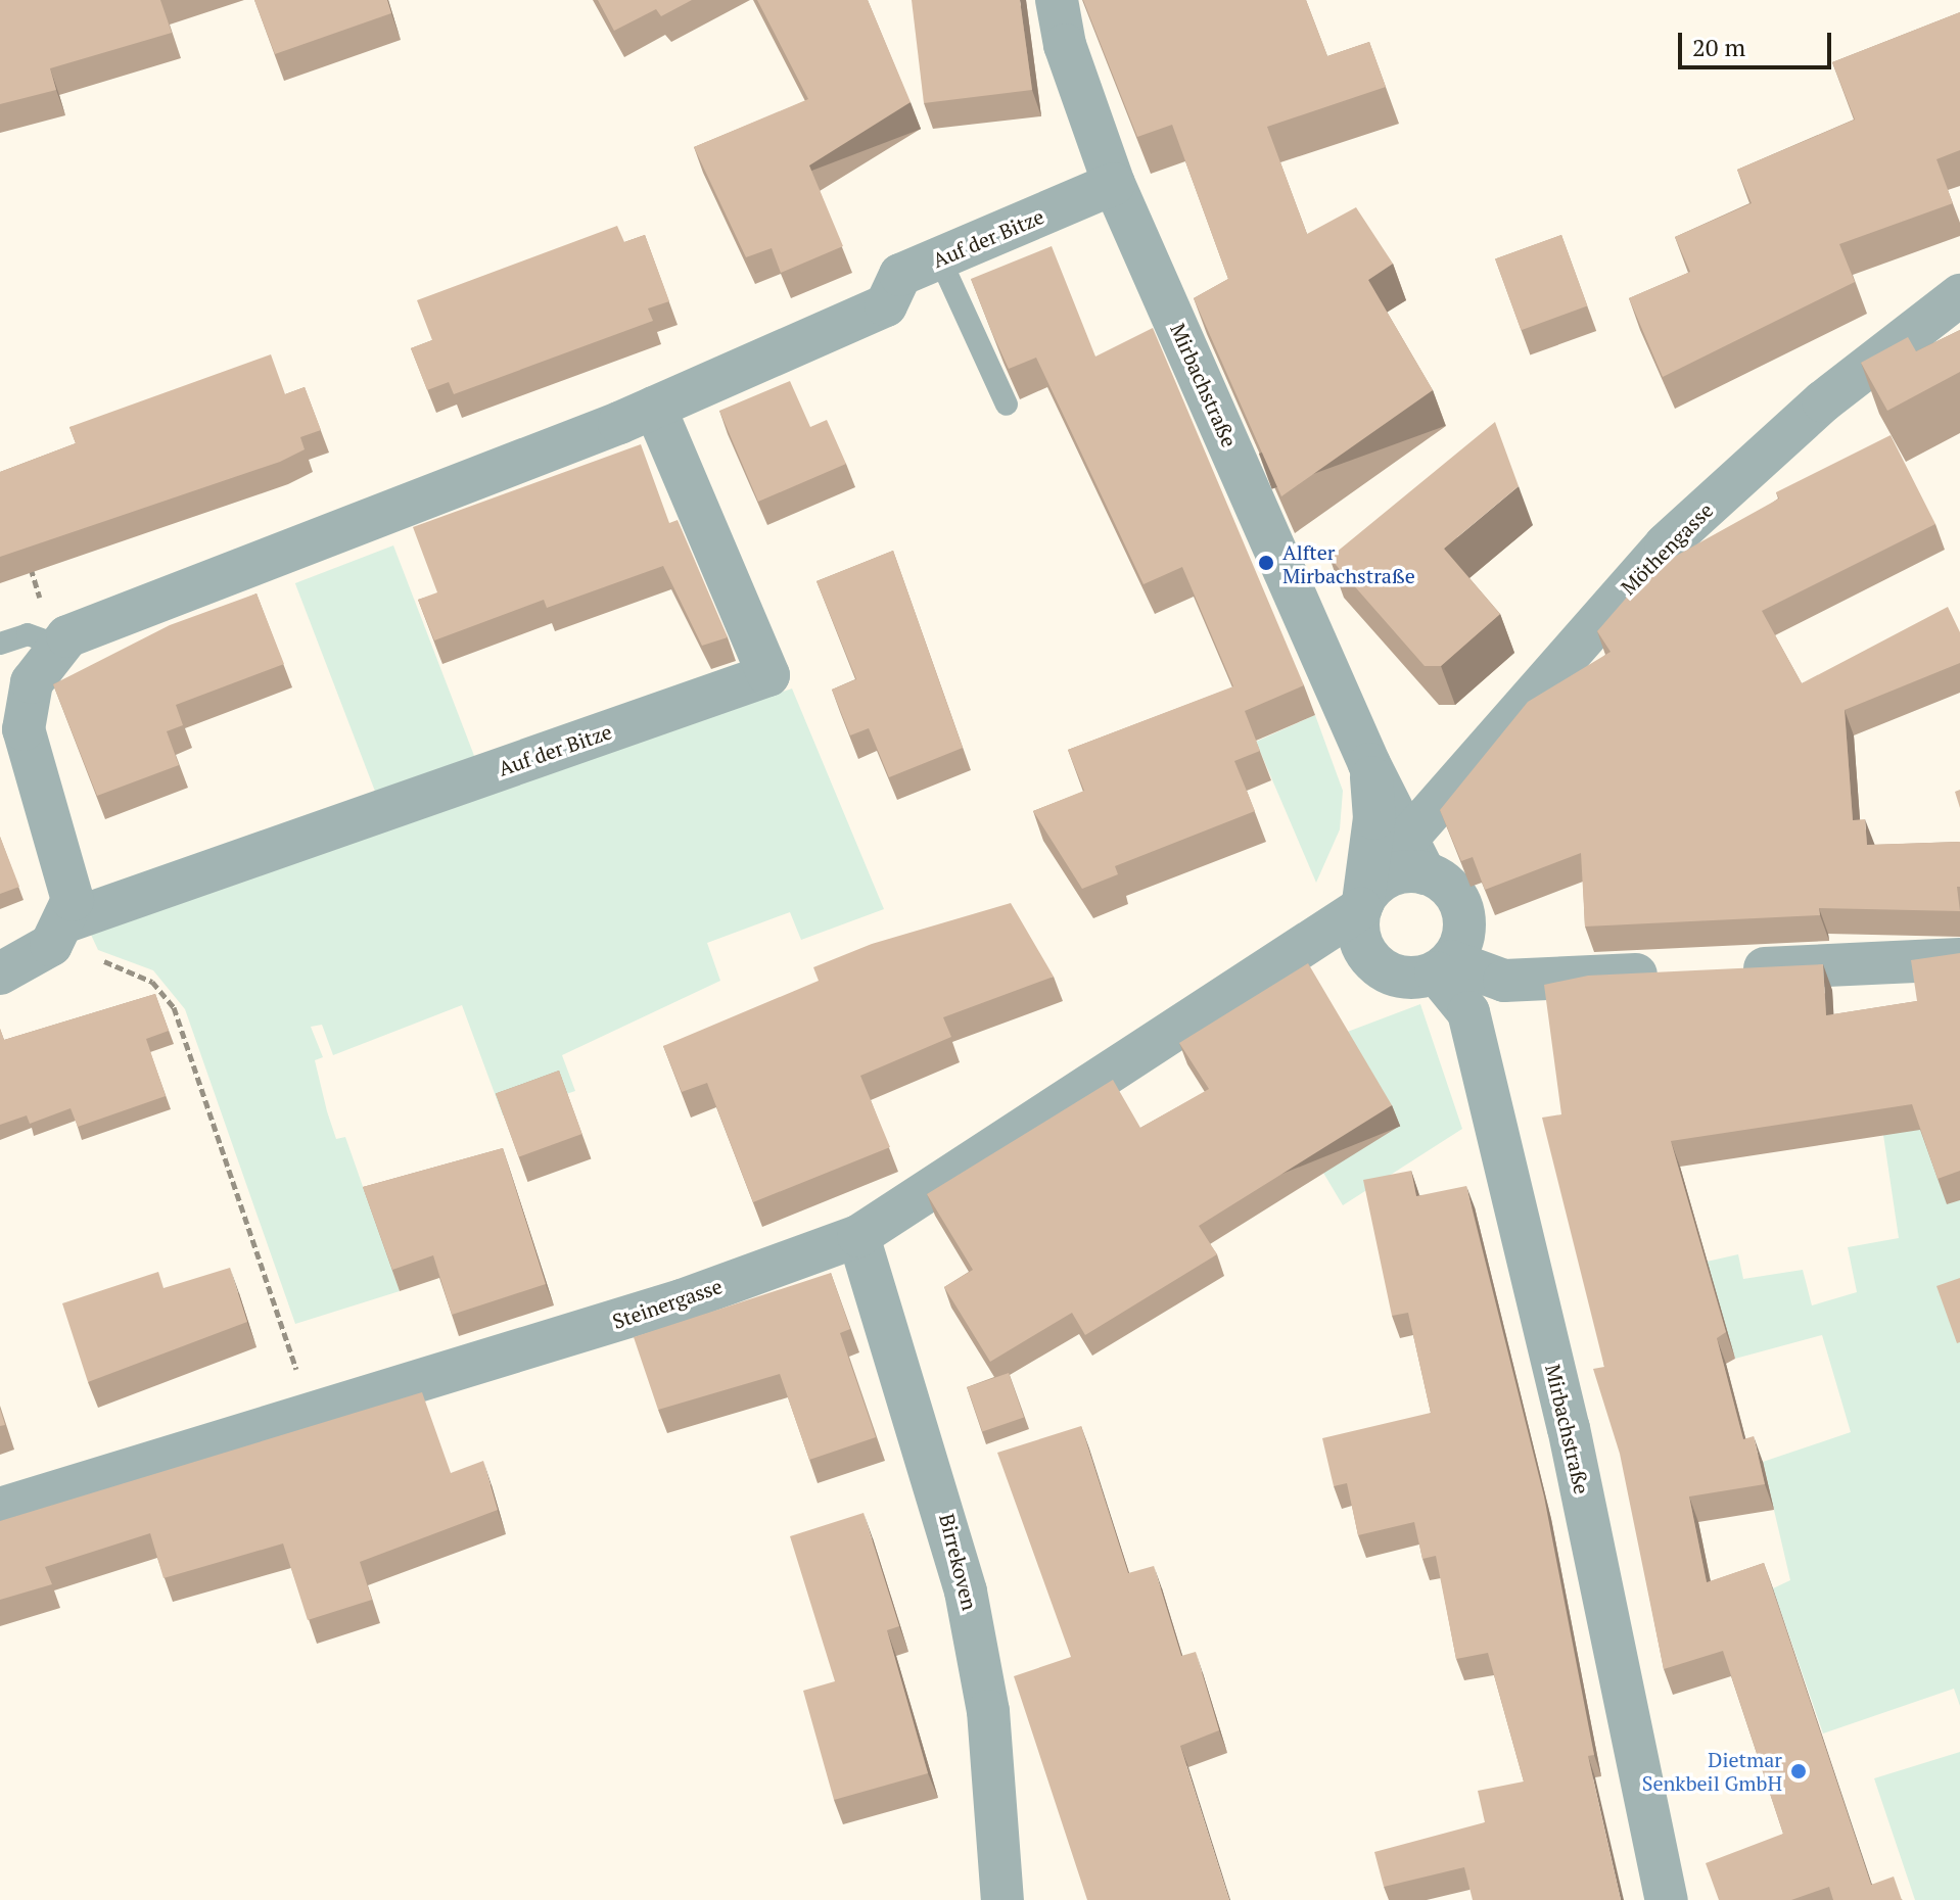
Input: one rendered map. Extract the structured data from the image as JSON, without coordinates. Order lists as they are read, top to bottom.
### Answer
{
  "streets": {
    "street": [
      "Auf der Bitze",
      "Mirbachstraße",
      "Möthengasse",
      "Steinergasse",
      "Birrekoven"
    ]
  },
  "crossings": [
    ["Auf der Bitze", "Mirbachstraße"],
    ["Mirbachstraße", "Möthengasse"],
    ["Mirbachstraße", "Steinergasse"],
    ["Möthengasse", "Steinergasse"],
    ["Steinergasse", "Birrekoven"]
  ],
  "places": ["Alfter Mirbachstraße", "Dietmar Senkbeil GmbH"],
  "scale_bar": "20 m"
}
